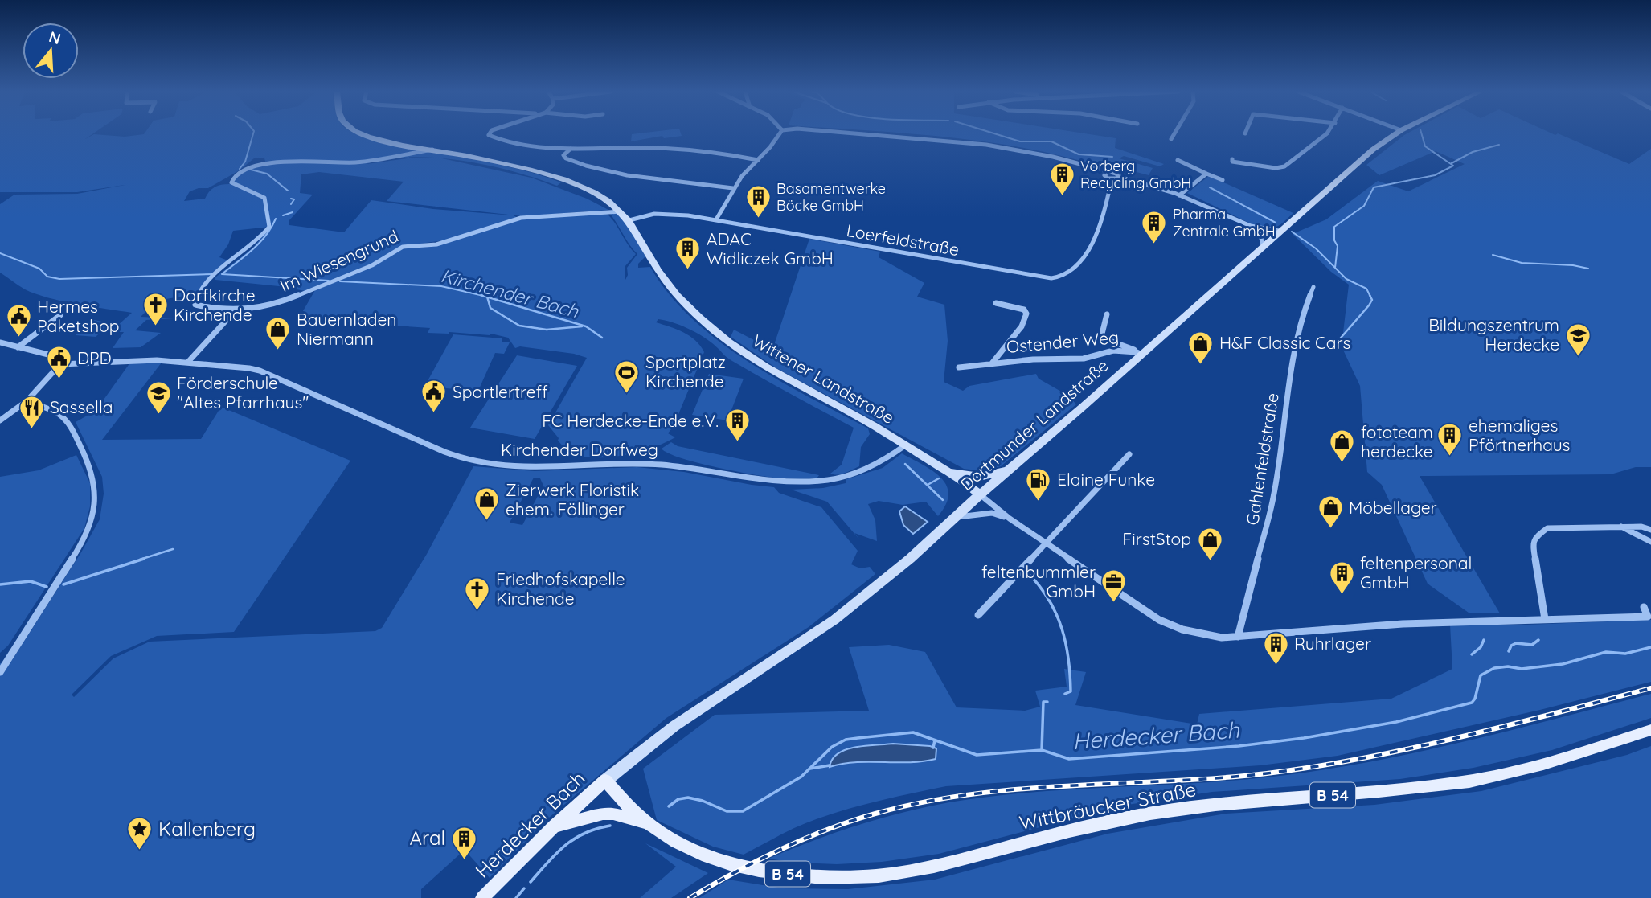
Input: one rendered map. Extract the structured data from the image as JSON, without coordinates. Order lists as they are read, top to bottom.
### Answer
{
  "streets": {
    "main road": [
      "Wittener Landstraße",
      "Dortmunder Landstraße",
      "B 54",
      "Wittbräucker Straße",
      "Herdecker Bach"
    ],
    "street": [
      "Loerfeldstraße",
      "Im Wiesengrund",
      "Ostender Weg",
      "Kirchender Dorfweg",
      "Gahlenfeldstraße"
    ]
  },
  "crossings": [
    ["Loerfeldstraße", "Wittener Landstraße"],
    ["Im Wiesengrund", "Wittener Landstraße"],
    ["Ostender Weg", "Dortmunder Landstraße"],
    ["Wittener Landstraße", "Dortmunder Landstraße"],
    ["Wittener Landstraße", "Kirchender Dorfweg"],
    ["Dortmunder Landstraße", "Wittbräucker Straße"],
    ["Dortmunder Landstraße", "Herdecker Bach"],
    ["Wittbräucker Straße", "Herdecker Bach"]
  ],
  "water": ["Kirchender Bach", "Herdecker Bach"],
  "places": {
    "building": [
      "Vorberg Recycling GmbH",
      "Basamentwerke Böcke GmbH",
      "Pharma Zentrale GmbH",
      "ADAC Widliczek GmbH",
      "FC Herdecke-Ende e.V.",
      "ehemaliges Pförtnerhaus",
      "feltenpersonal GmbH",
      "Ruhrlager",
      "Aral"
    ],
    "church": ["Dorfkirche Kirchende", "Friedhofskapelle Kirchende"],
    "public building": ["Hermes Paketshop", "DPD", "Sportlertreff"],
    "shop": [
      "Bauernladen Niermann",
      "H&F Classic Cars",
      "fototeam herdecke",
      "Zierwerk Floristik ehem. Föllinger",
      "Möbellager",
      "FirstStop"
    ],
    "school or university": ["Bildungszentrum Herdecke", "Förderschule \"Altes Pfarrhaus\""],
    "sports": ["Sportplatz Kirchende"],
    "restaurant": ["Sassella"],
    "fuel station": ["Elaine Funke"],
    "office": ["feltenbummler GmbH"],
    "place": ["Kallenberg"]
  },
  "north": "top"
}
